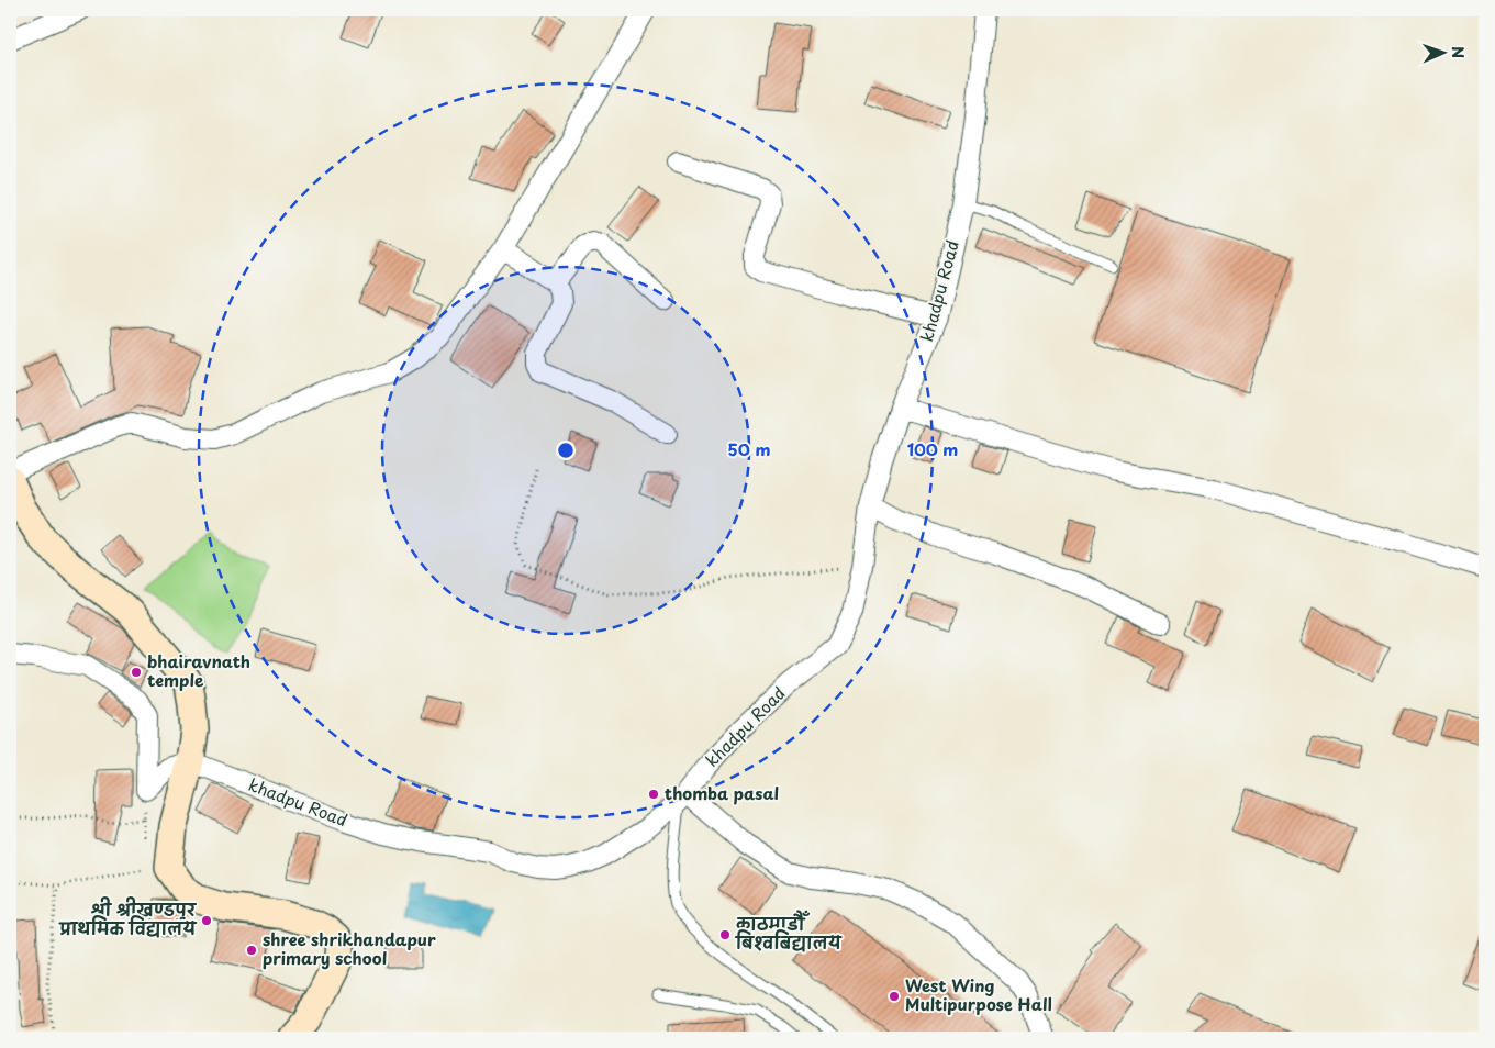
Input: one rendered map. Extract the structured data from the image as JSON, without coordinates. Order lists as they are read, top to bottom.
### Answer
{
  "streets": {
    "street": ["khadpu Road"]
  },
  "places": [
    "bhairavnath temple",
    "thomba pasal",
    "श्री श्रीखण्डपुर प्राथमिक विद्यालय",
    "काठमाडौँ बिश्वबिद्यालय",
    "shree shrikhandapur primary school",
    "West Wing Multipurpose Hall"
  ],
  "north": "right",
  "rings": ["50 m", "100 m"]
}
